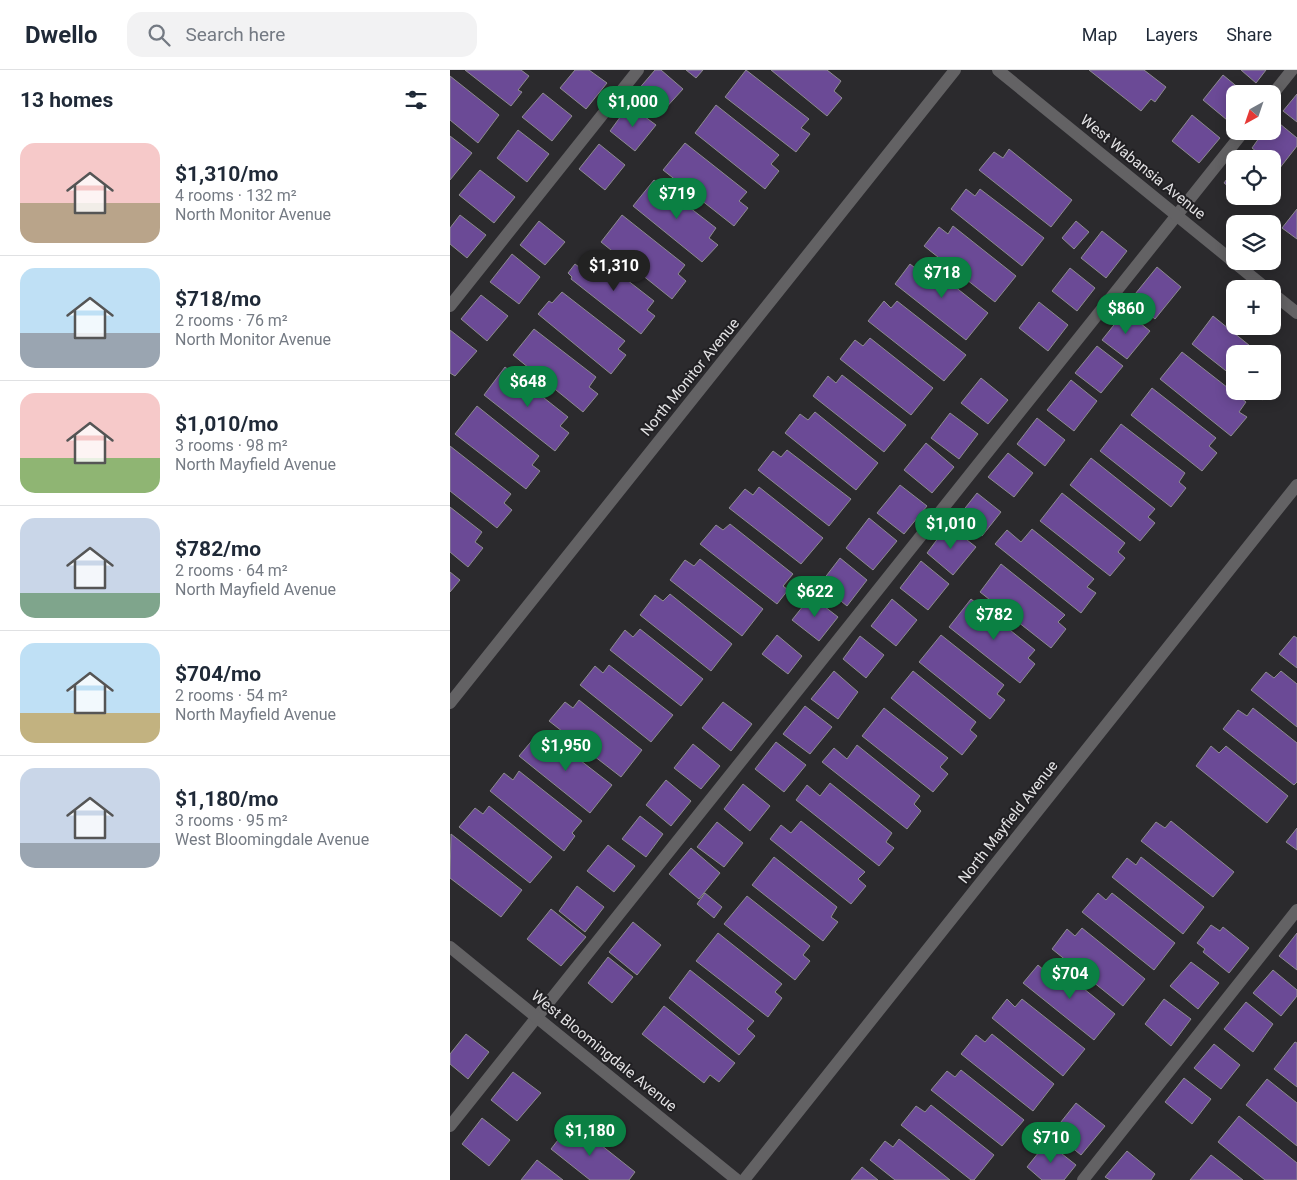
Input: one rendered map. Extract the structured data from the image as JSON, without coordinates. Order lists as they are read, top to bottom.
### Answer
{
  "streets": {
    "street": [
      "West Wabansia Avenue",
      "North Monitor Avenue",
      "North Mayfield Avenue",
      "West Bloomingdale Avenue"
    ]
  },
  "north": "bottom left",
  "page": {
    "header": "Dwello",
    "search": "Search here",
    "nav": ["Map", "Layers", "Share"],
    "heading": "13 homes",
    "map_buttons": ["+", "−"],
    "price": [
      "$1,000",
      "$719",
      "$1,310",
      "$718",
      "$860",
      "$648",
      "$1,010",
      "$622",
      "$782",
      "$1,950",
      "$704",
      "$1,180",
      "$710"
    ],
    "list": [
      {
        "name": "$1,310/mo",
        "note": "4 rooms · 132 m² · North Monitor Avenue"
      },
      {
        "name": "$718/mo",
        "note": "2 rooms · 76 m² · North Monitor Avenue"
      },
      {
        "name": "$1,010/mo",
        "note": "3 rooms · 98 m² · North Mayfield Avenue"
      },
      {
        "name": "$782/mo",
        "note": "2 rooms · 64 m² · North Mayfield Avenue"
      },
      {
        "name": "$704/mo",
        "note": "2 rooms · 54 m² · North Mayfield Avenue"
      },
      {
        "name": "$1,180/mo",
        "note": "3 rooms · 95 m² · West Bloomingdale Avenue"
      }
    ]
  }
}
